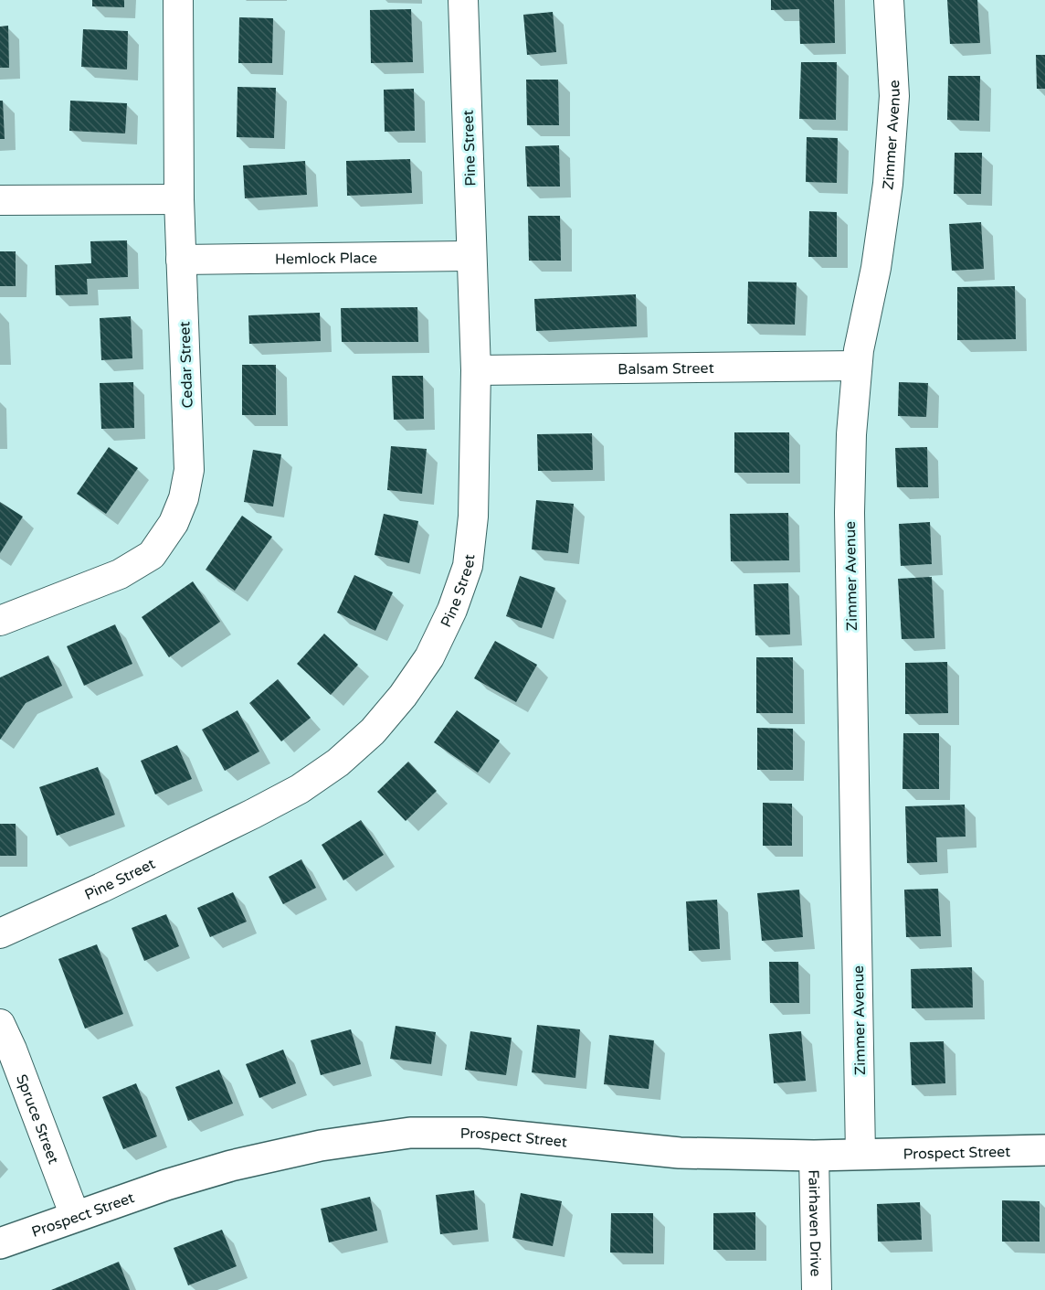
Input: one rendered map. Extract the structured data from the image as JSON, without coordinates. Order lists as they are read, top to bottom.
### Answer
{
  "streets": {
    "main road": ["Prospect Street"],
    "street": [
      "Zimmer Avenue",
      "Pine Street",
      "Hemlock Place",
      "Cedar Street",
      "Balsam Street",
      "Spruce Street",
      "Fairhaven Drive"
    ]
  },
  "crossings": [
    ["Zimmer Avenue", "Balsam Street"],
    ["Zimmer Avenue", "Prospect Street"],
    ["Pine Street", "Hemlock Place"],
    ["Pine Street", "Balsam Street"],
    ["Hemlock Place", "Cedar Street"],
    ["Spruce Street", "Prospect Street"],
    ["Prospect Street", "Fairhaven Drive"]
  ]
}
